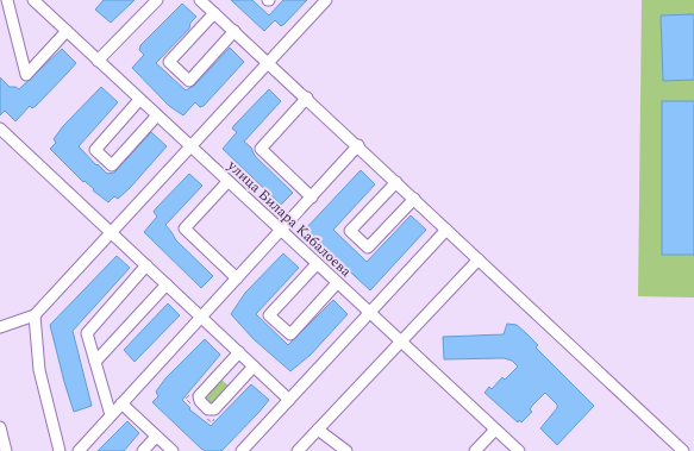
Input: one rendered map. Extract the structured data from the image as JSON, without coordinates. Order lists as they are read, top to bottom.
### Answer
{
  "streets": {
    "street": ["улица Билара Кабалоева"]
  }
}
